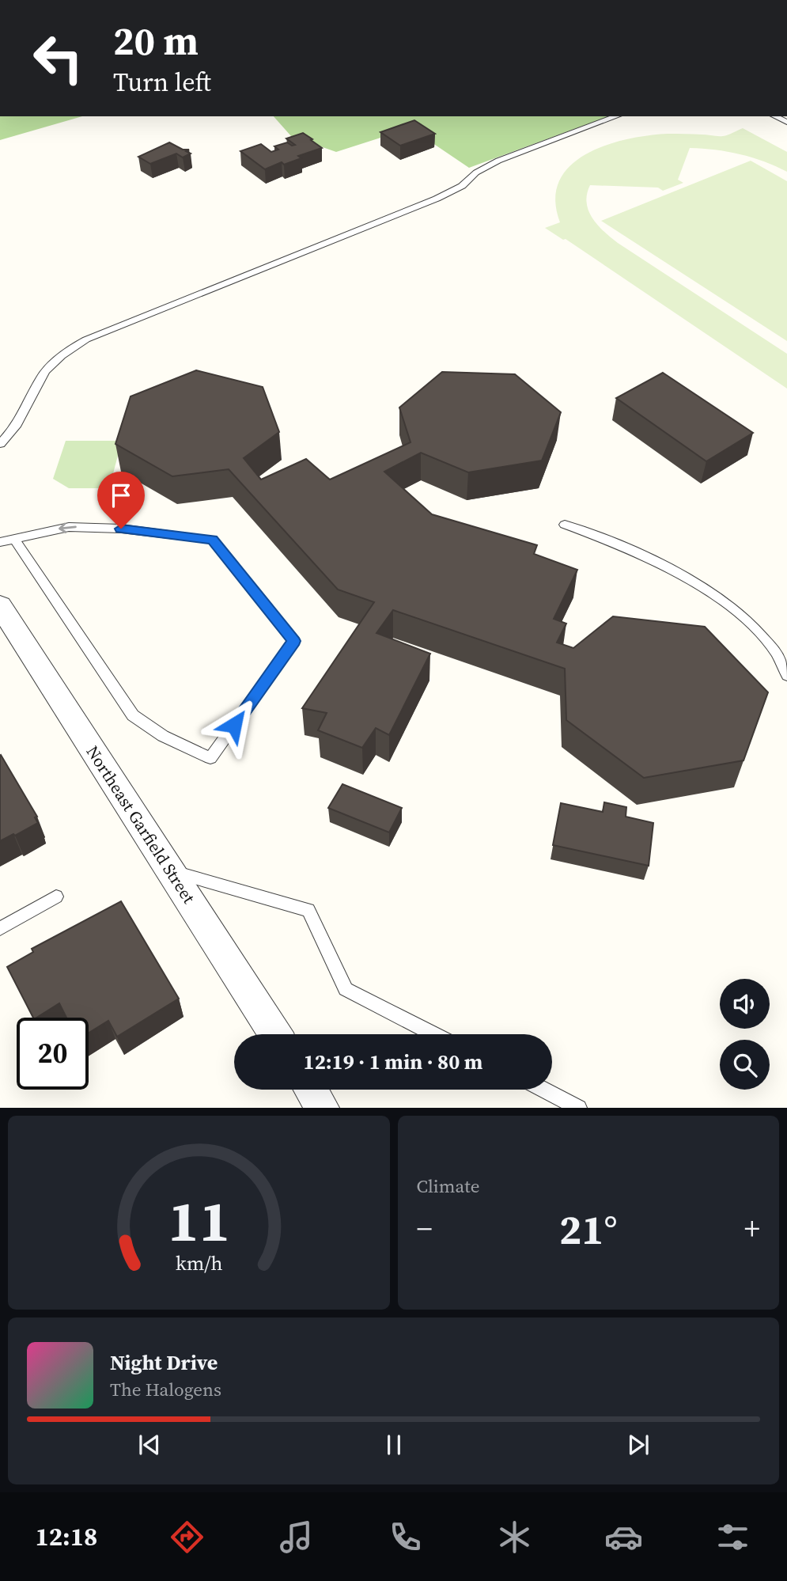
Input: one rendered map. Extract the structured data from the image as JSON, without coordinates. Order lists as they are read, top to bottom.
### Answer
{
  "streets": {
    "street": ["Northeast Garfield Street"]
  },
  "page": {
    "turn": ["20 m", "Turn left"],
    "limit": "20",
    "trip": "12:19 · 1 min · 80 m",
    "tile": "Climate",
    "heat": ["−", "21°", "+"],
    "song": ["Night Drive", "The Halogens"],
    "tabs": "12:18",
    "gauge": ["11", "km/h"]
  }
}
